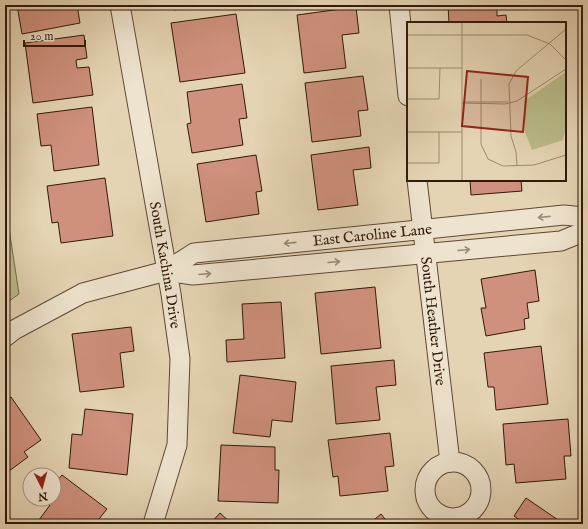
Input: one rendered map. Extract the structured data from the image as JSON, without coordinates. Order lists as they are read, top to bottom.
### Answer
{
  "streets": {
    "street": ["East Caroline Lane", "South Kachina Drive", "South Heather Drive"]
  },
  "crossings": [
    ["East Caroline Lane", "South Kachina Drive"],
    ["East Caroline Lane", "South Heather Drive"]
  ],
  "scale_bar": "20 m",
  "north": "bottom"
}
